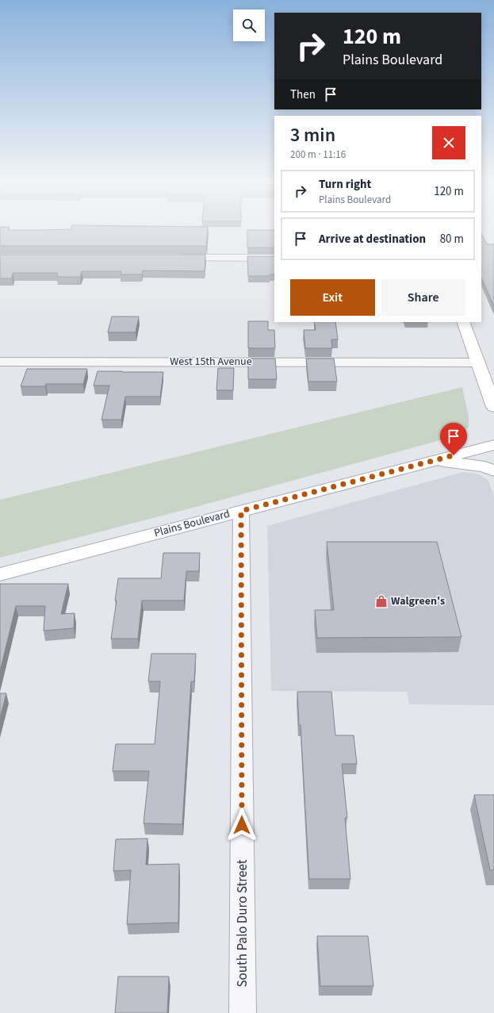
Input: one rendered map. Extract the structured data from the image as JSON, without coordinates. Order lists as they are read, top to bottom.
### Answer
{
  "streets": {
    "main road": ["Plains Boulevard"],
    "street": ["West 15th Avenue", "South Palo Duro Street"]
  },
  "crossings": [
    ["Plains Boulevard", "South Palo Duro Street"]
  ],
  "places": {
    "shop": ["Walgreen's"]
  },
  "page": {
    "turn": ["120 m", "Plains Boulevard"],
    "then": "Then",
    "heading": ["3 min", "200 m · 11:16"],
    "list": [
      {
        "name": "Turn right",
        "note": "Plains Boulevard",
        "value": "120 m"
      },
      {
        "name": "Arrive at destination",
        "value": "80 m"
      }
    ],
    "buttons": ["Exit", "Share"]
  }
}
